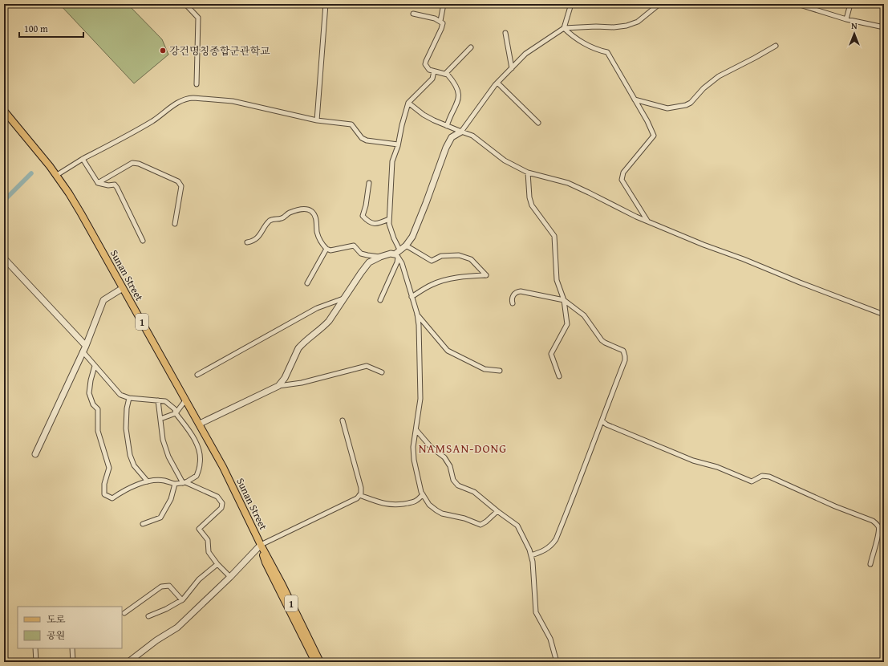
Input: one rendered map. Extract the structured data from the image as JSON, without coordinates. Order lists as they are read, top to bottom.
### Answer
{
  "streets": {
    "main road": ["Sunan Street", "1"]
  },
  "districts": ["NAMSAN-DONG"],
  "places": ["강건명칭종합군관학교"],
  "legend": ["도로", "공원"],
  "scale_bar": "100 m",
  "north": "top"
}
